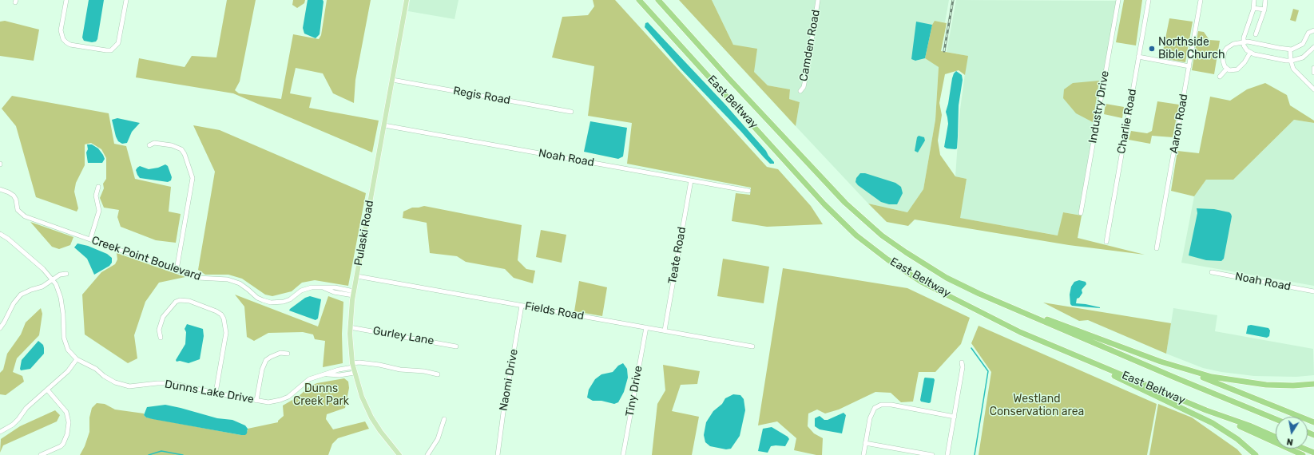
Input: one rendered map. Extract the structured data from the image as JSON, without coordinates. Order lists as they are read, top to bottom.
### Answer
{
  "streets": {
    "highway": ["East Beltway"],
    "main road": ["Pulaski Road"],
    "street": [
      "Camden Road",
      "Regis Road",
      "Industry Drive",
      "Charlie Road",
      "Aaron Road",
      "Noah Road",
      "Teate Road",
      "Creek Point Boulevard",
      "Fields Road",
      "Gurley Lane",
      "Naomi Drive",
      "Tiny Drive",
      "Dunns Lake Drive"
    ]
  },
  "crossings": [
    ["Regis Road", "Pulaski Road"],
    ["Noah Road", "Pulaski Road"],
    ["Noah Road", "Teate Road"],
    ["Pulaski Road", "Creek Point Boulevard"],
    ["Pulaski Road", "Fields Road"],
    ["Pulaski Road", "Gurley Lane"],
    ["Pulaski Road", "Dunns Lake Drive"],
    ["Teate Road", "Fields Road"],
    ["Fields Road", "Naomi Drive"],
    ["Fields Road", "Tiny Drive"]
  ],
  "parks": ["Dunns Creek Park", "Westland Conservation area"],
  "places": ["Northside Bible Church"],
  "north": "bottom"
}
